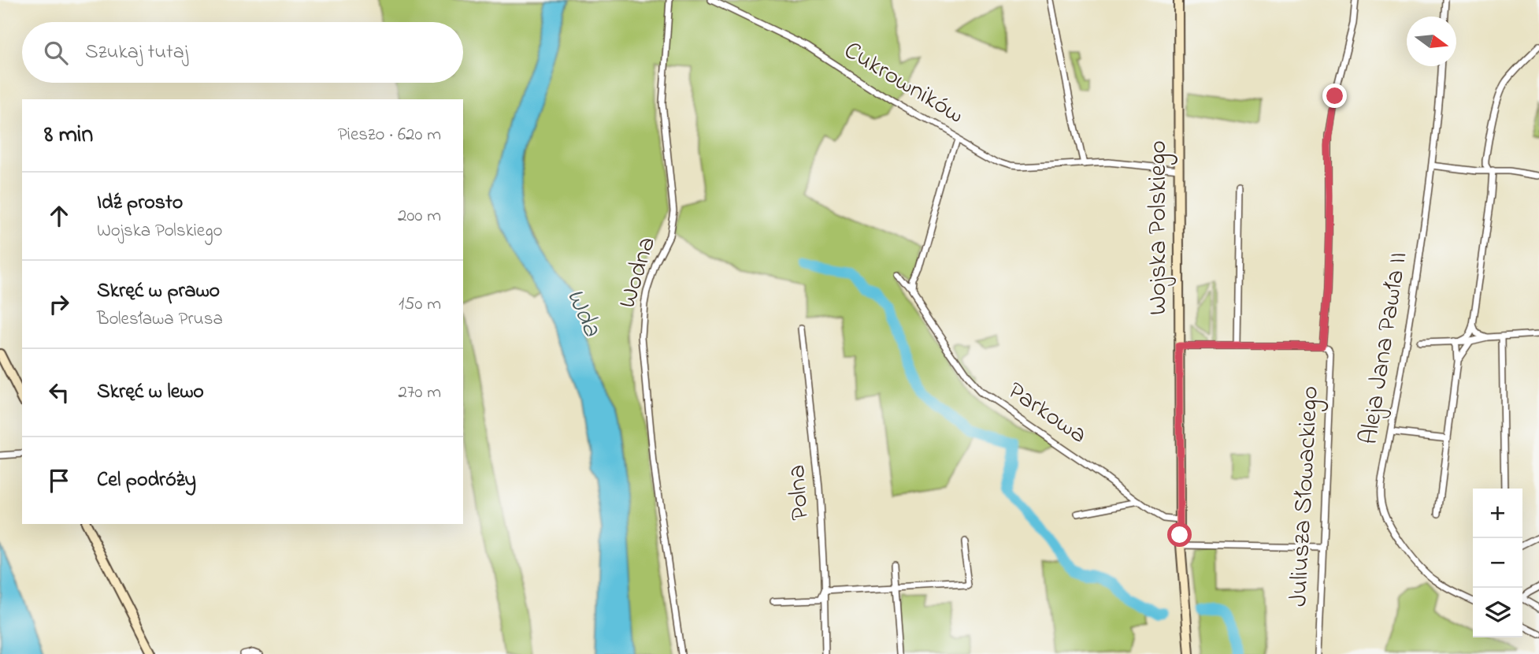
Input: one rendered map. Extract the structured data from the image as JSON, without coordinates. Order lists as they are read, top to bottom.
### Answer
{
  "streets": {
    "street": [
      "Cukrowników",
      "Wojska Polskiego",
      "Wodna",
      "Aleja Jana Pawła II",
      "Parkowa",
      "Polna",
      "Juliusza Słowackiego"
    ]
  },
  "crossings": [
    ["Cukrowników", "Wojska Polskiego"],
    ["Wojska Polskiego", "Parkowa"]
  ],
  "water": ["Wda"],
  "north": "right",
  "page": {
    "search": "Szukaj tutaj",
    "heading": ["8 min", "Pieszo · 620 m"],
    "list": [
      ["Idź prosto", "Wojska Polskiego", "200 m"],
      ["Skręć w prawo", "Bolesława Prusa", "150 m"],
      ["Skręć w lewo", "270 m"],
      "Cel podróży"
    ],
    "map_buttons": ["+", "−"]
  }
}
